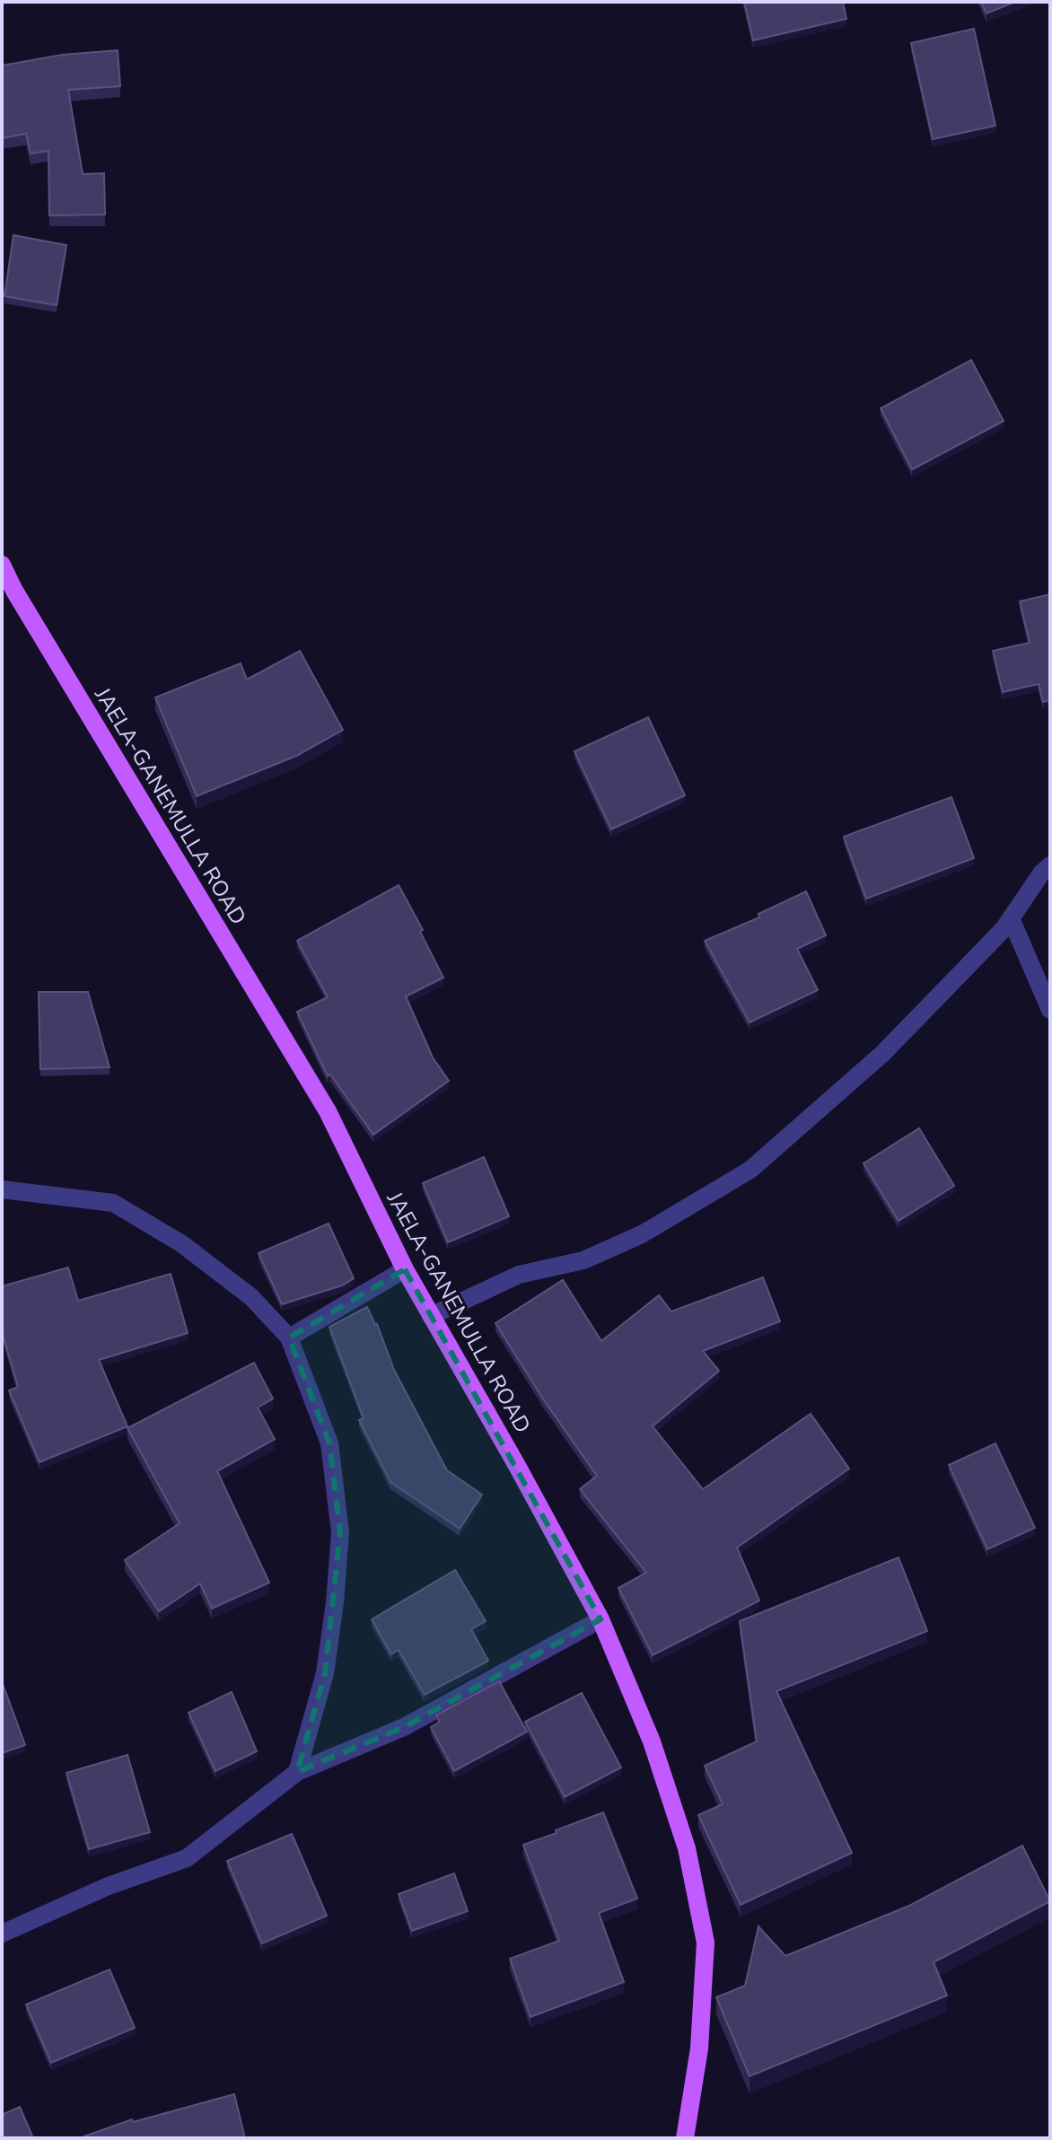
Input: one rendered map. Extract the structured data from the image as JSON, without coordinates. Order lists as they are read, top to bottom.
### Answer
{
  "streets": {
    "main road": ["JAELA-GANEMULLA ROAD"]
  }
}
